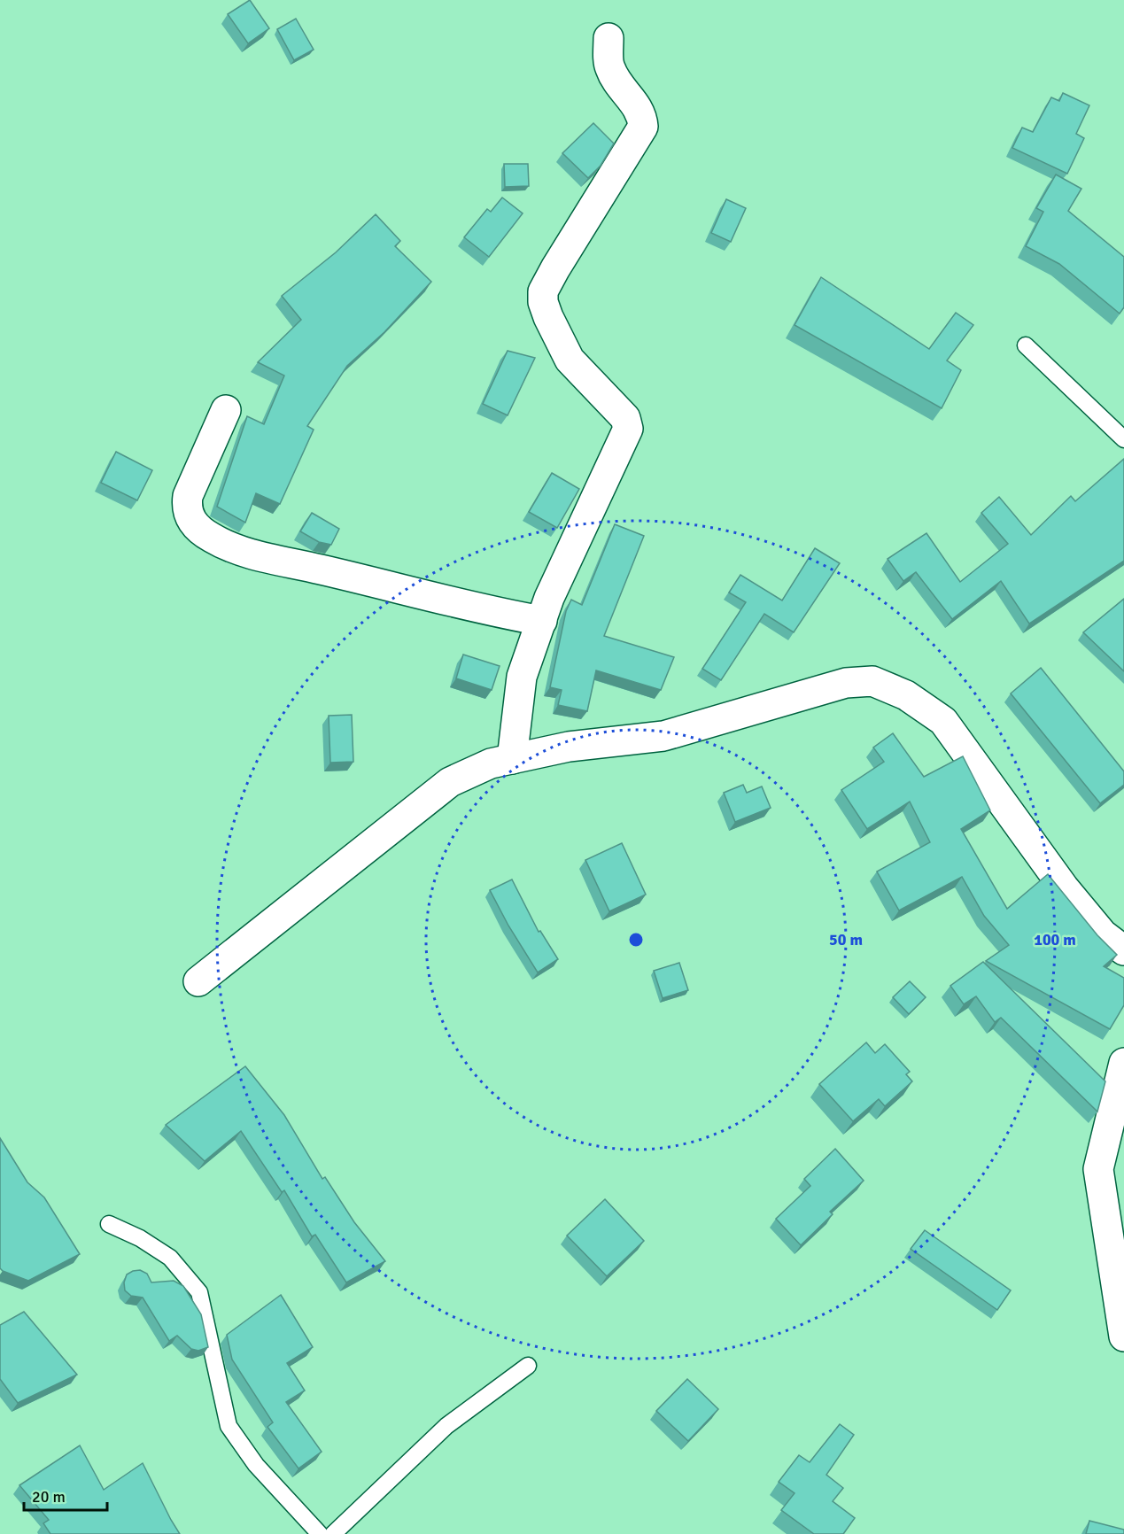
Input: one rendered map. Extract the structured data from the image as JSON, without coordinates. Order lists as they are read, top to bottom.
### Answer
{
  "scale_bar": "20 m",
  "rings": ["50 m", "100 m"]
}
